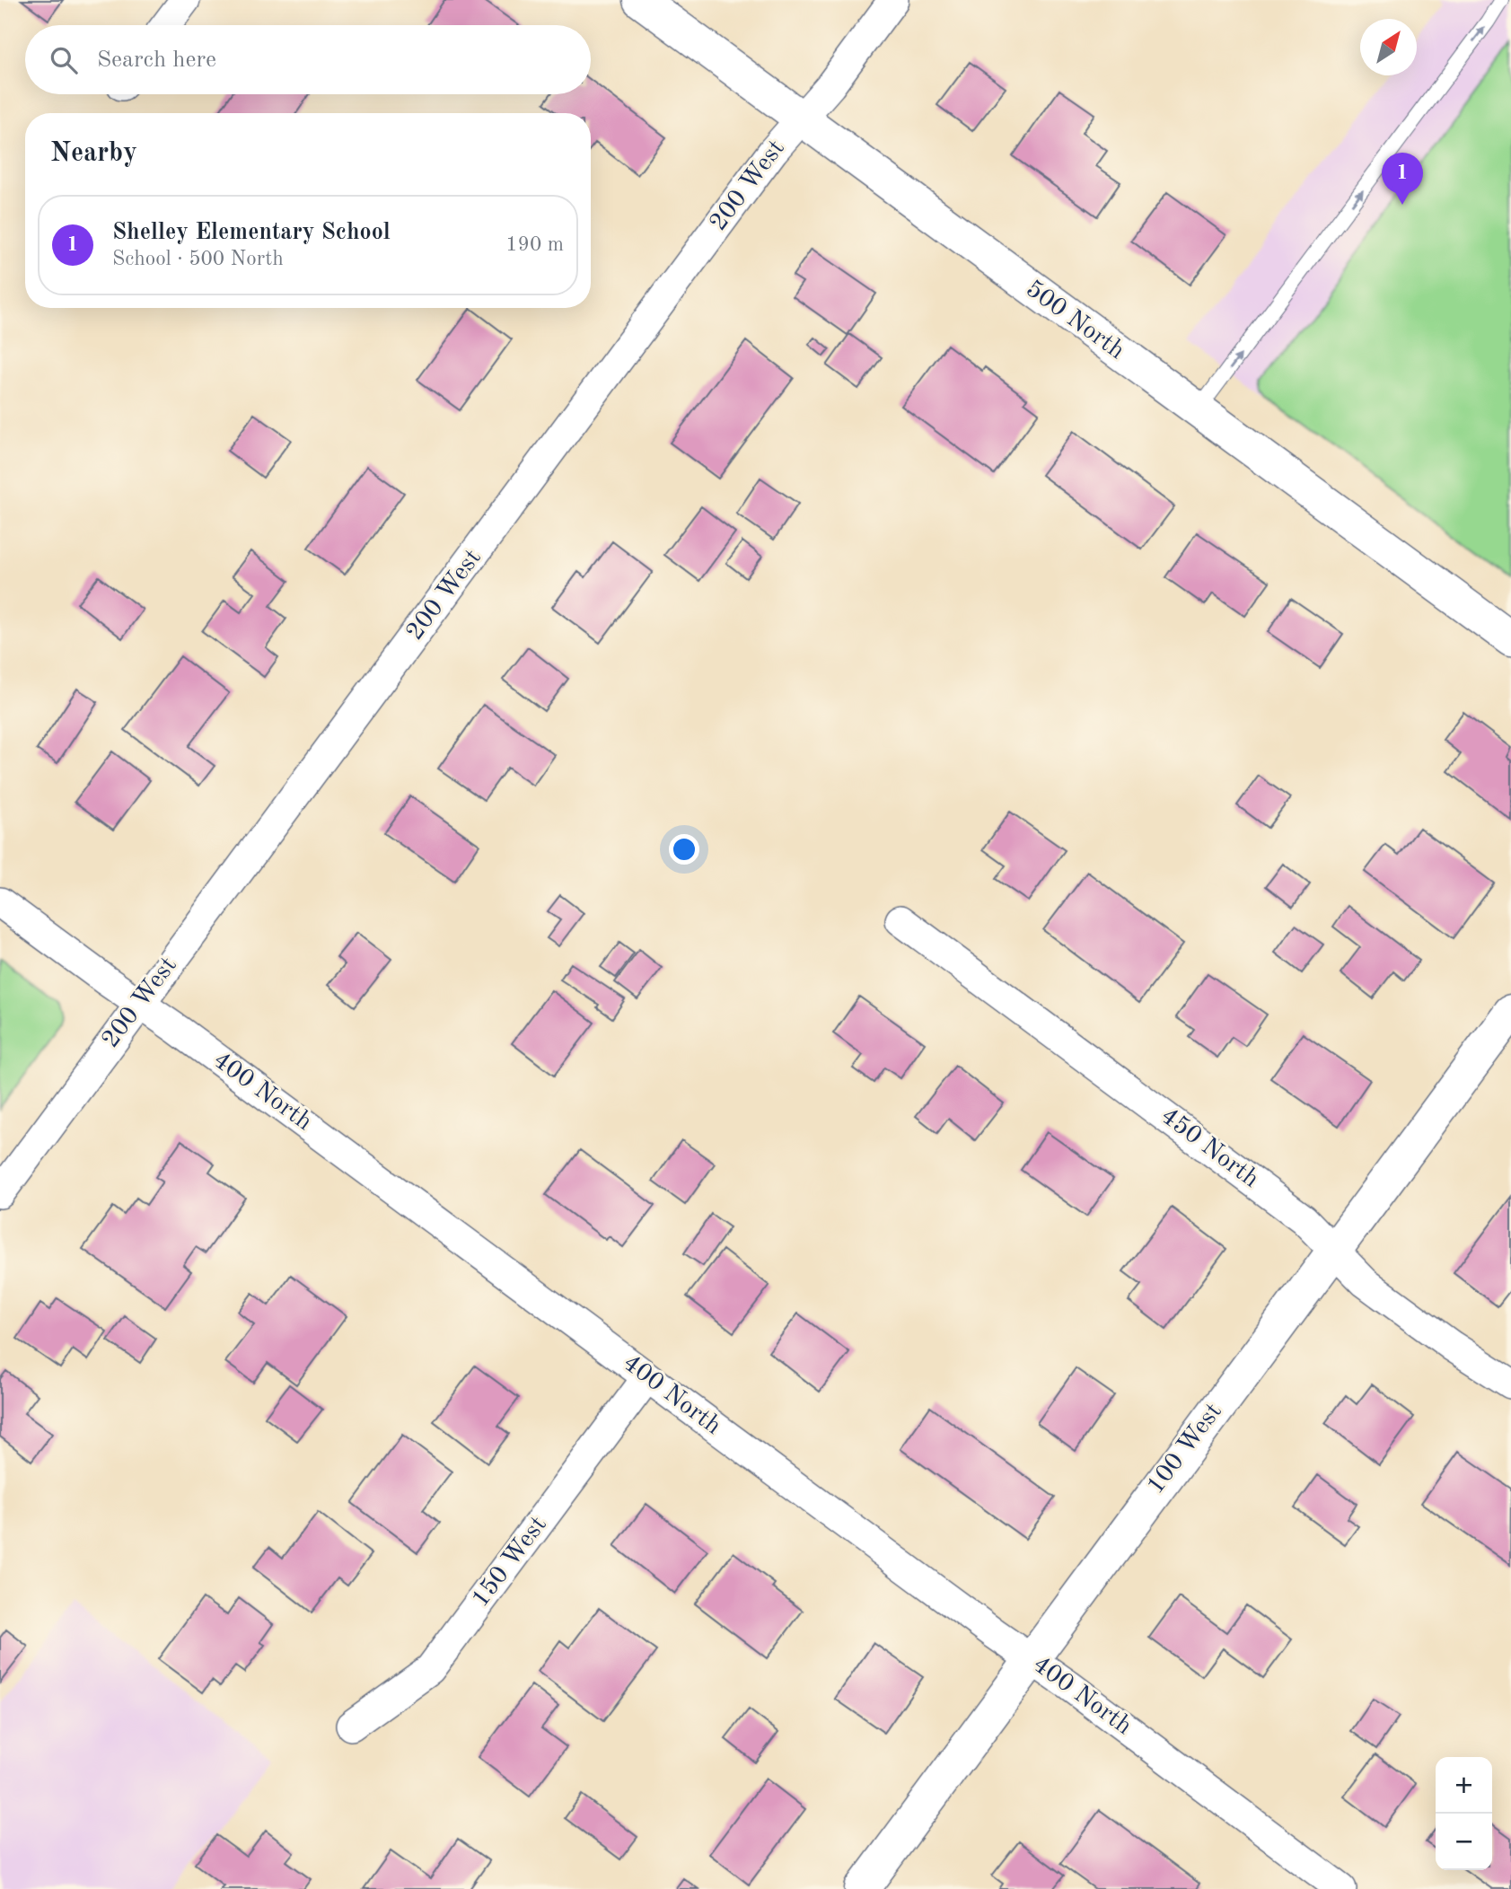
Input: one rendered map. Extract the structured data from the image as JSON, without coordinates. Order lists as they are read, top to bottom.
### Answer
{
  "streets": {
    "street": [
      "200 West",
      "500 North",
      "400 North",
      "450 North",
      "100 West",
      "150 West"
    ]
  },
  "crossings": [
    ["200 West", "500 North"],
    ["200 West", "400 North"],
    ["400 North", "100 West"],
    ["400 North", "150 West"],
    ["450 North", "100 West"]
  ],
  "north": "top right",
  "page": {
    "search": "Search here",
    "heading": "Nearby",
    "pins": "1",
    "list": [
      {
        "mark": "1",
        "name": "Shelley Elementary School",
        "note": "School · 500 North",
        "value": "190 m"
      }
    ],
    "map_buttons": ["+", "−"]
  }
}
